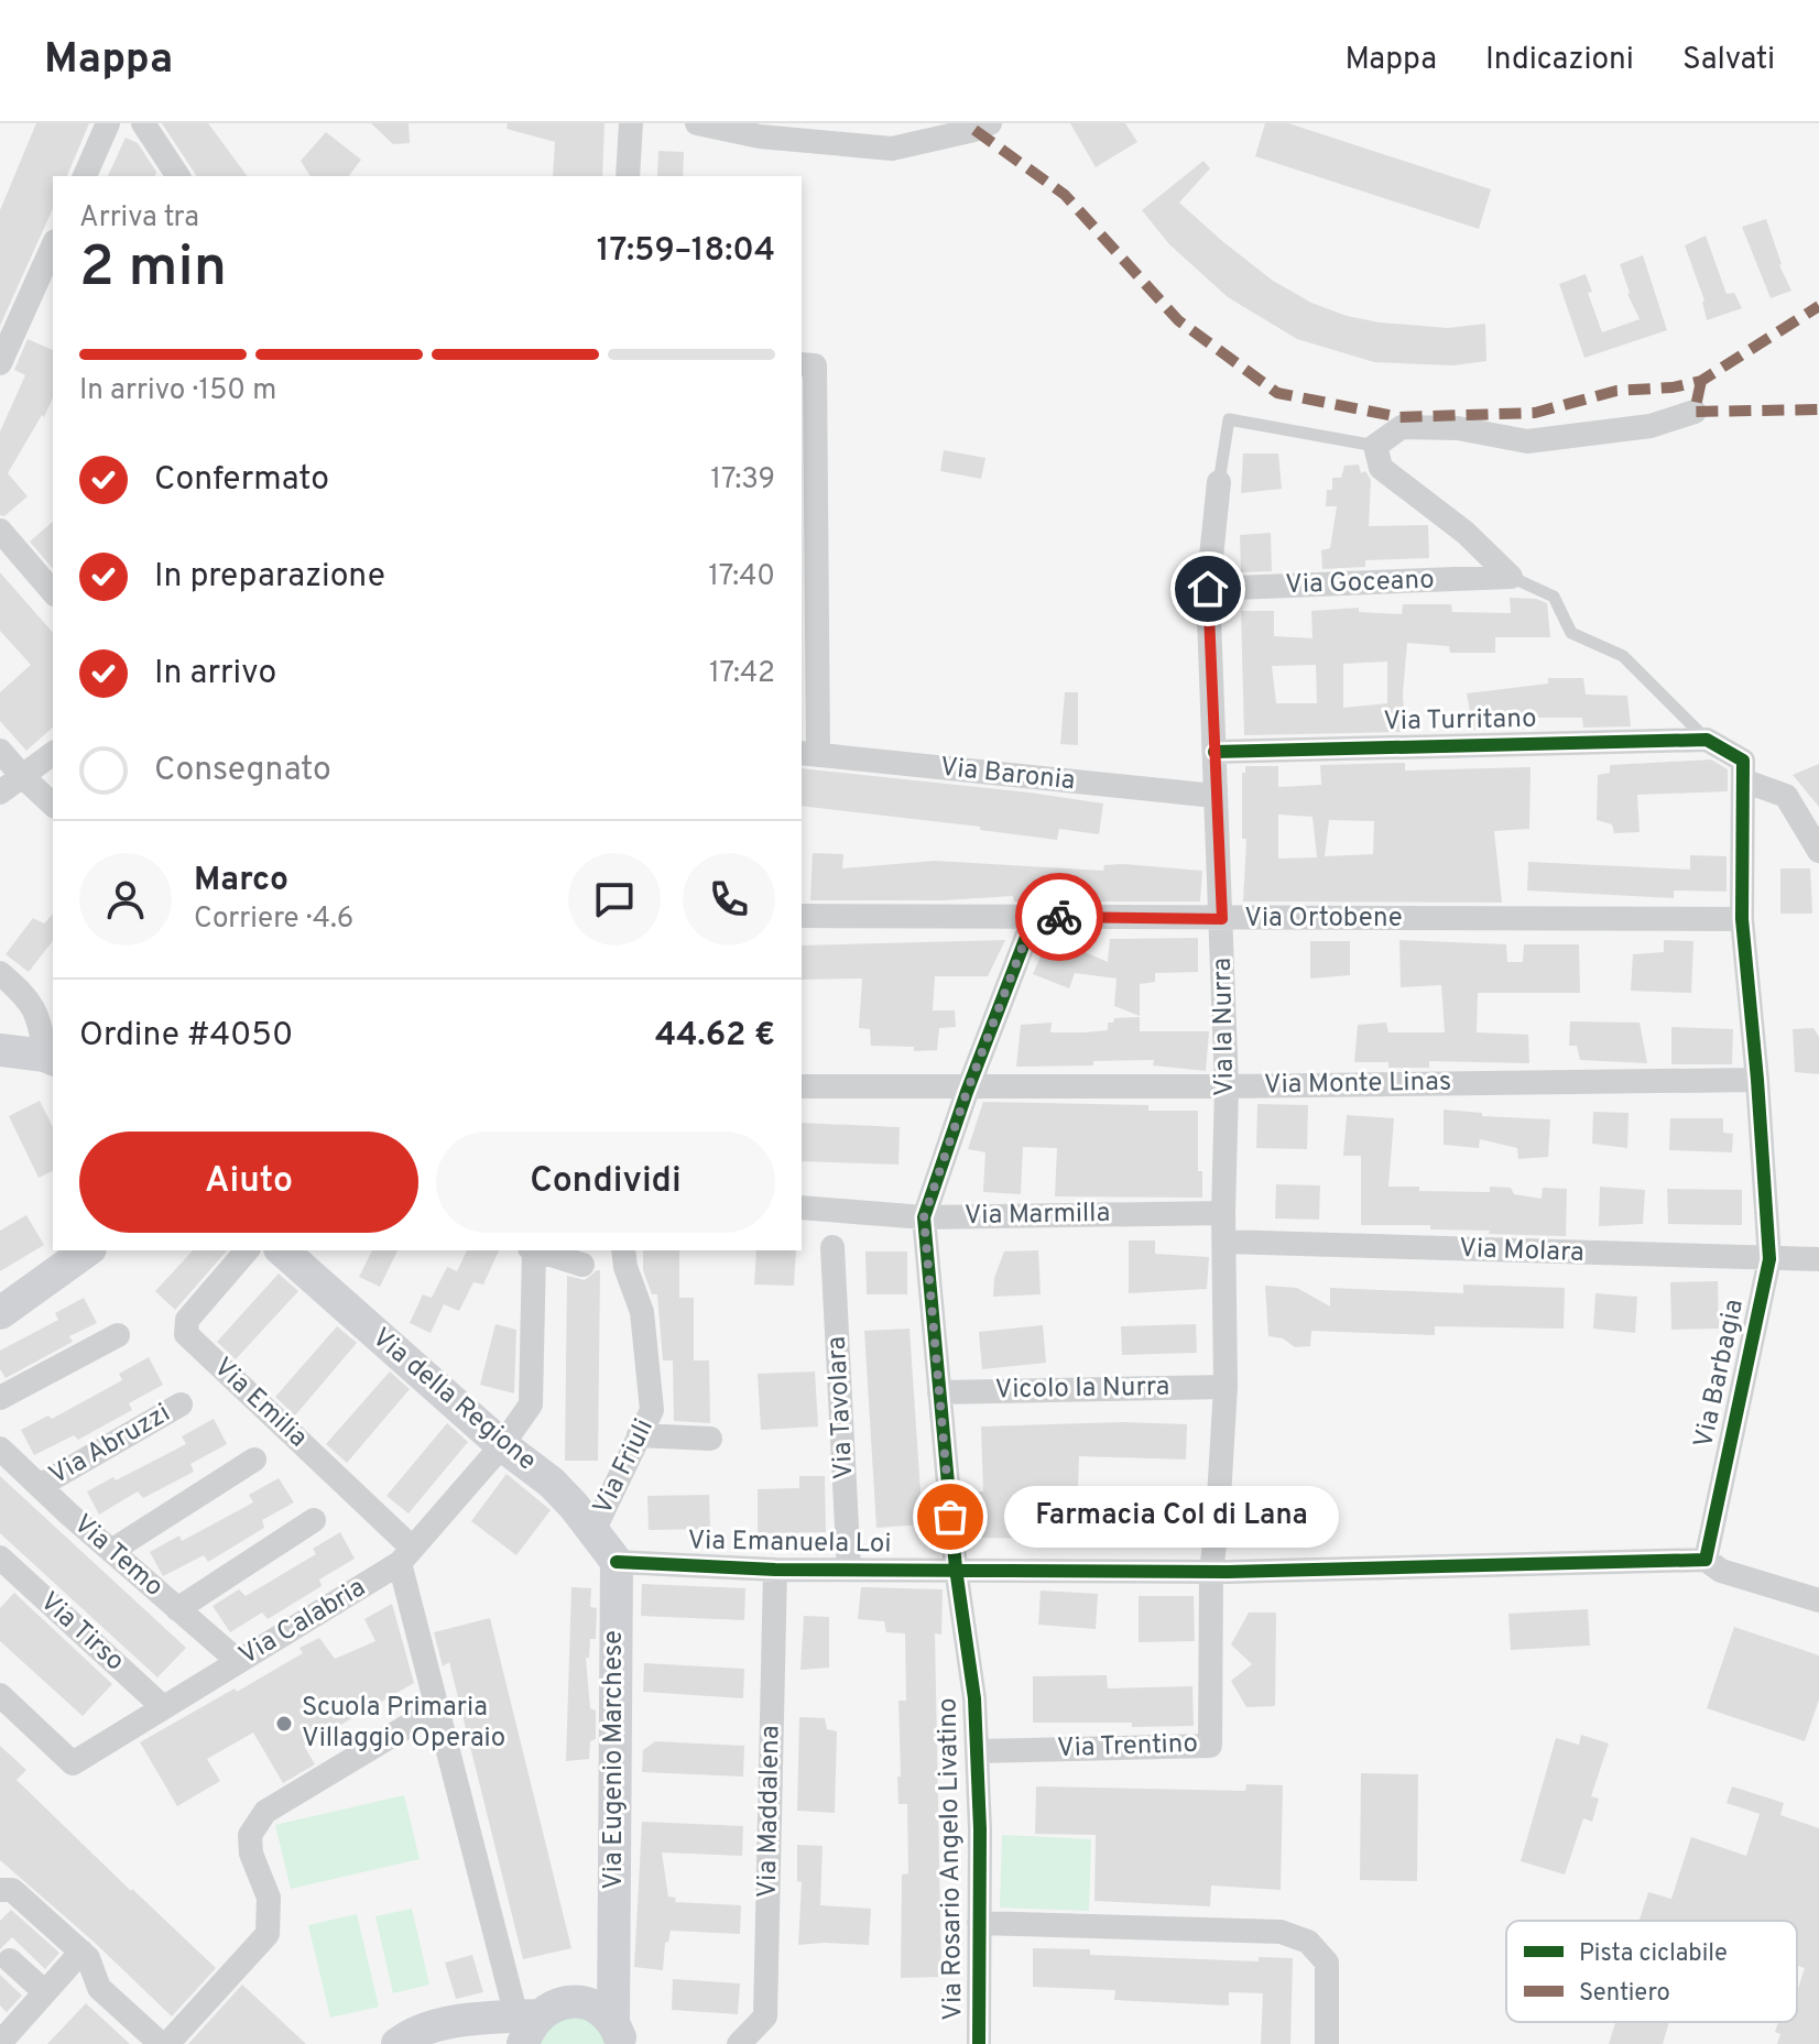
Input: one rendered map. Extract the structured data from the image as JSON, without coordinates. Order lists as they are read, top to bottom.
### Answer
{
  "streets": {
    "street": [
      "Via Goceano",
      "Via Turritano",
      "Via Baronia",
      "Via Ortobene",
      "Via la Nurra",
      "Via Monte Linas",
      "Via Marmilla",
      "Via Molara",
      "Via Barbagia",
      "Vicolo la Nurra",
      "Via della Regione",
      "Via Emilia",
      "Via Tavolara",
      "Via Abruzzi",
      "Via Friuli",
      "Via Emanuela Loi",
      "Via Temo",
      "Via Calabria",
      "Via Tirso",
      "Via Trentino",
      "Via Eugenio Marchese",
      "Via Maddalena",
      "Via Rosario Angelo Livatino"
    ]
  },
  "crossings": [
    ["Via Goceano", "Via la Nurra"],
    ["Via Turritano", "Via la Nurra"],
    ["Via Baronia", "Via la Nurra"],
    ["Via Ortobene", "Via la Nurra"],
    ["Via Ortobene", "Via Barbagia"],
    ["Via la Nurra", "Via Monte Linas"],
    ["Via la Nurra", "Via Marmilla"],
    ["Via la Nurra", "Via Molara"],
    ["Via la Nurra", "Vicolo la Nurra"],
    ["Via la Nurra", "Via Emanuela Loi"],
    ["Via la Nurra", "Via Trentino"],
    ["Via Monte Linas", "Via Barbagia"],
    ["Via Marmilla", "Via Rosario Angelo Livatino"],
    ["Via Molara", "Via Barbagia"],
    ["Vicolo la Nurra", "Via Rosario Angelo Livatino"],
    ["Via della Regione", "Via Friuli"],
    ["Via della Regione", "Via Emanuela Loi"],
    ["Via della Regione", "Via Calabria"],
    ["Via della Regione", "Via Eugenio Marchese"],
    ["Via Emilia", "Via Calabria"],
    ["Via Tavolara", "Via Emanuela Loi"],
    ["Via Abruzzi", "Via Temo"],
    ["Via Emanuela Loi", "Via Trentino"],
    ["Via Emanuela Loi", "Via Eugenio Marchese"],
    ["Via Emanuela Loi", "Via Maddalena"],
    ["Via Emanuela Loi", "Via Rosario Angelo Livatino"],
    ["Via Temo", "Via Calabria"],
    ["Via Calabria", "Via Tirso"],
    ["Via Trentino", "Via Rosario Angelo Livatino"]
  ],
  "places": ["Farmacia Col di Lana", "Scuola Primaria Villaggio Operaio"],
  "legend": ["Pista ciclabile", "Sentiero"],
  "page": {
    "header": "Mappa",
    "nav": ["Mappa", "Indicazioni", "Salvati"],
    "heading": ["2 min", "Arriva tra", "17:59–18:04"],
    "panel": [
      "Marco",
      "Corriere · 4.6",
      "Ordine #4050",
      "44.62 €"
    ],
    "bar": "In arrivo · 150 m",
    "list": [
      ["Confermato", "17:39"],
      ["In preparazione", "17:40"],
      ["In arrivo", "17:42"],
      "Consegnato"
    ],
    "buttons": ["Aiuto", "Condividi"],
    "bubble": "Farmacia Col di Lana"
  }
}
